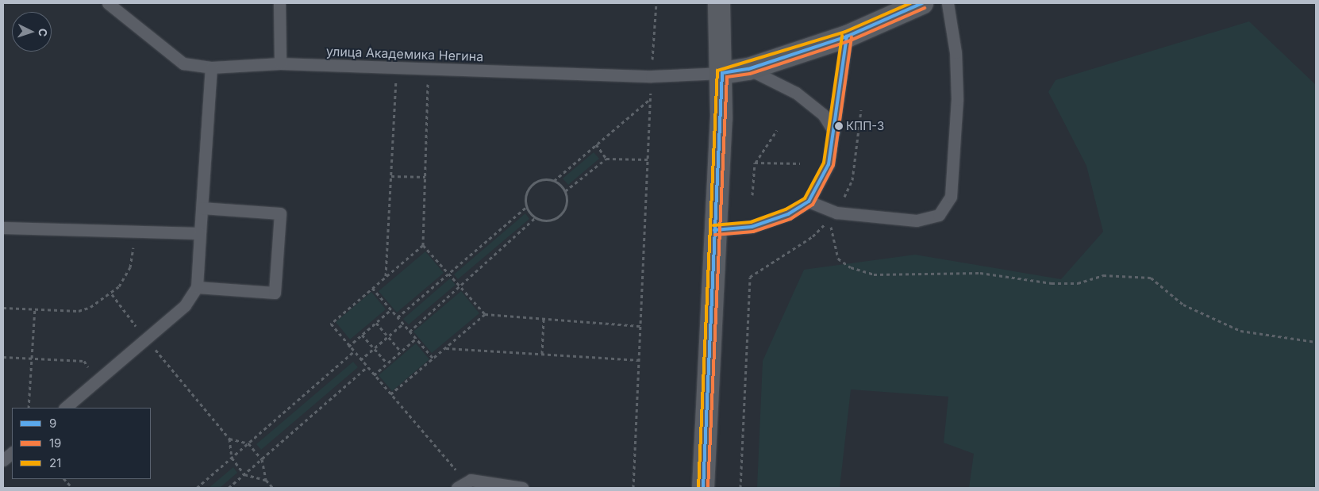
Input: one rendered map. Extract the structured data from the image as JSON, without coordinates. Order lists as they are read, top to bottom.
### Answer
{
  "streets": {
    "lane": ["улица Академика Негина"]
  },
  "places": ["КПП-3"],
  "lines": ["transit line 9", "transit line 21", "transit line 19"],
  "legend": ["9", "19", "21"],
  "north": "right"
}
